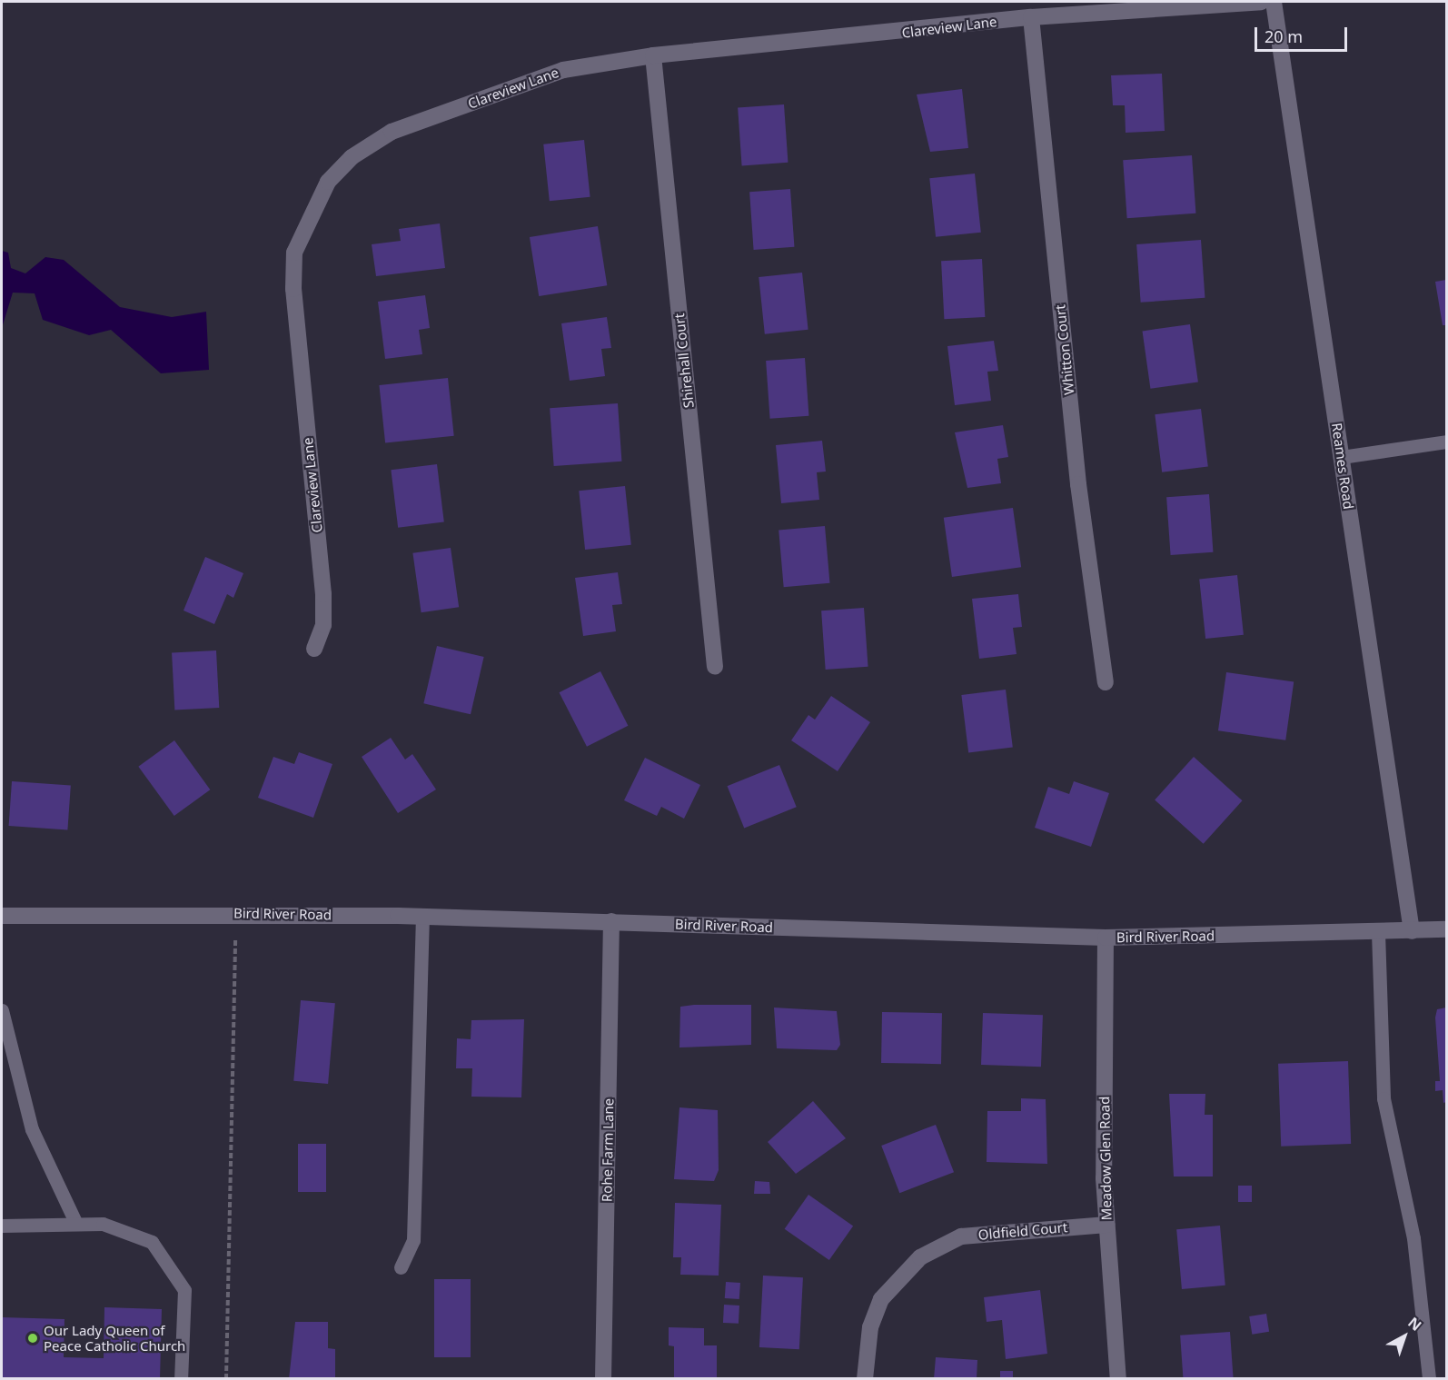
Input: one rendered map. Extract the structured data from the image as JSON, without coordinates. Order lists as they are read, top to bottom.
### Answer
{
  "streets": {
    "street": [
      "Clareview Lane",
      "Whitton Court",
      "Shirehall Court",
      "Reames Road",
      "Bird River Road",
      "Rohe Farm Lane",
      "Meadow Glen Road",
      "Oldfield Court"
    ]
  },
  "crossings": [
    ["Clareview Lane", "Whitton Court"],
    ["Clareview Lane", "Shirehall Court"],
    ["Reames Road", "Bird River Road"],
    ["Bird River Road", "Rohe Farm Lane"],
    ["Bird River Road", "Meadow Glen Road"],
    ["Meadow Glen Road", "Oldfield Court"]
  ],
  "places": ["Our Lady Queen of Peace Catholic Church"],
  "scale_bar": "20 m",
  "north": "top right"
}
